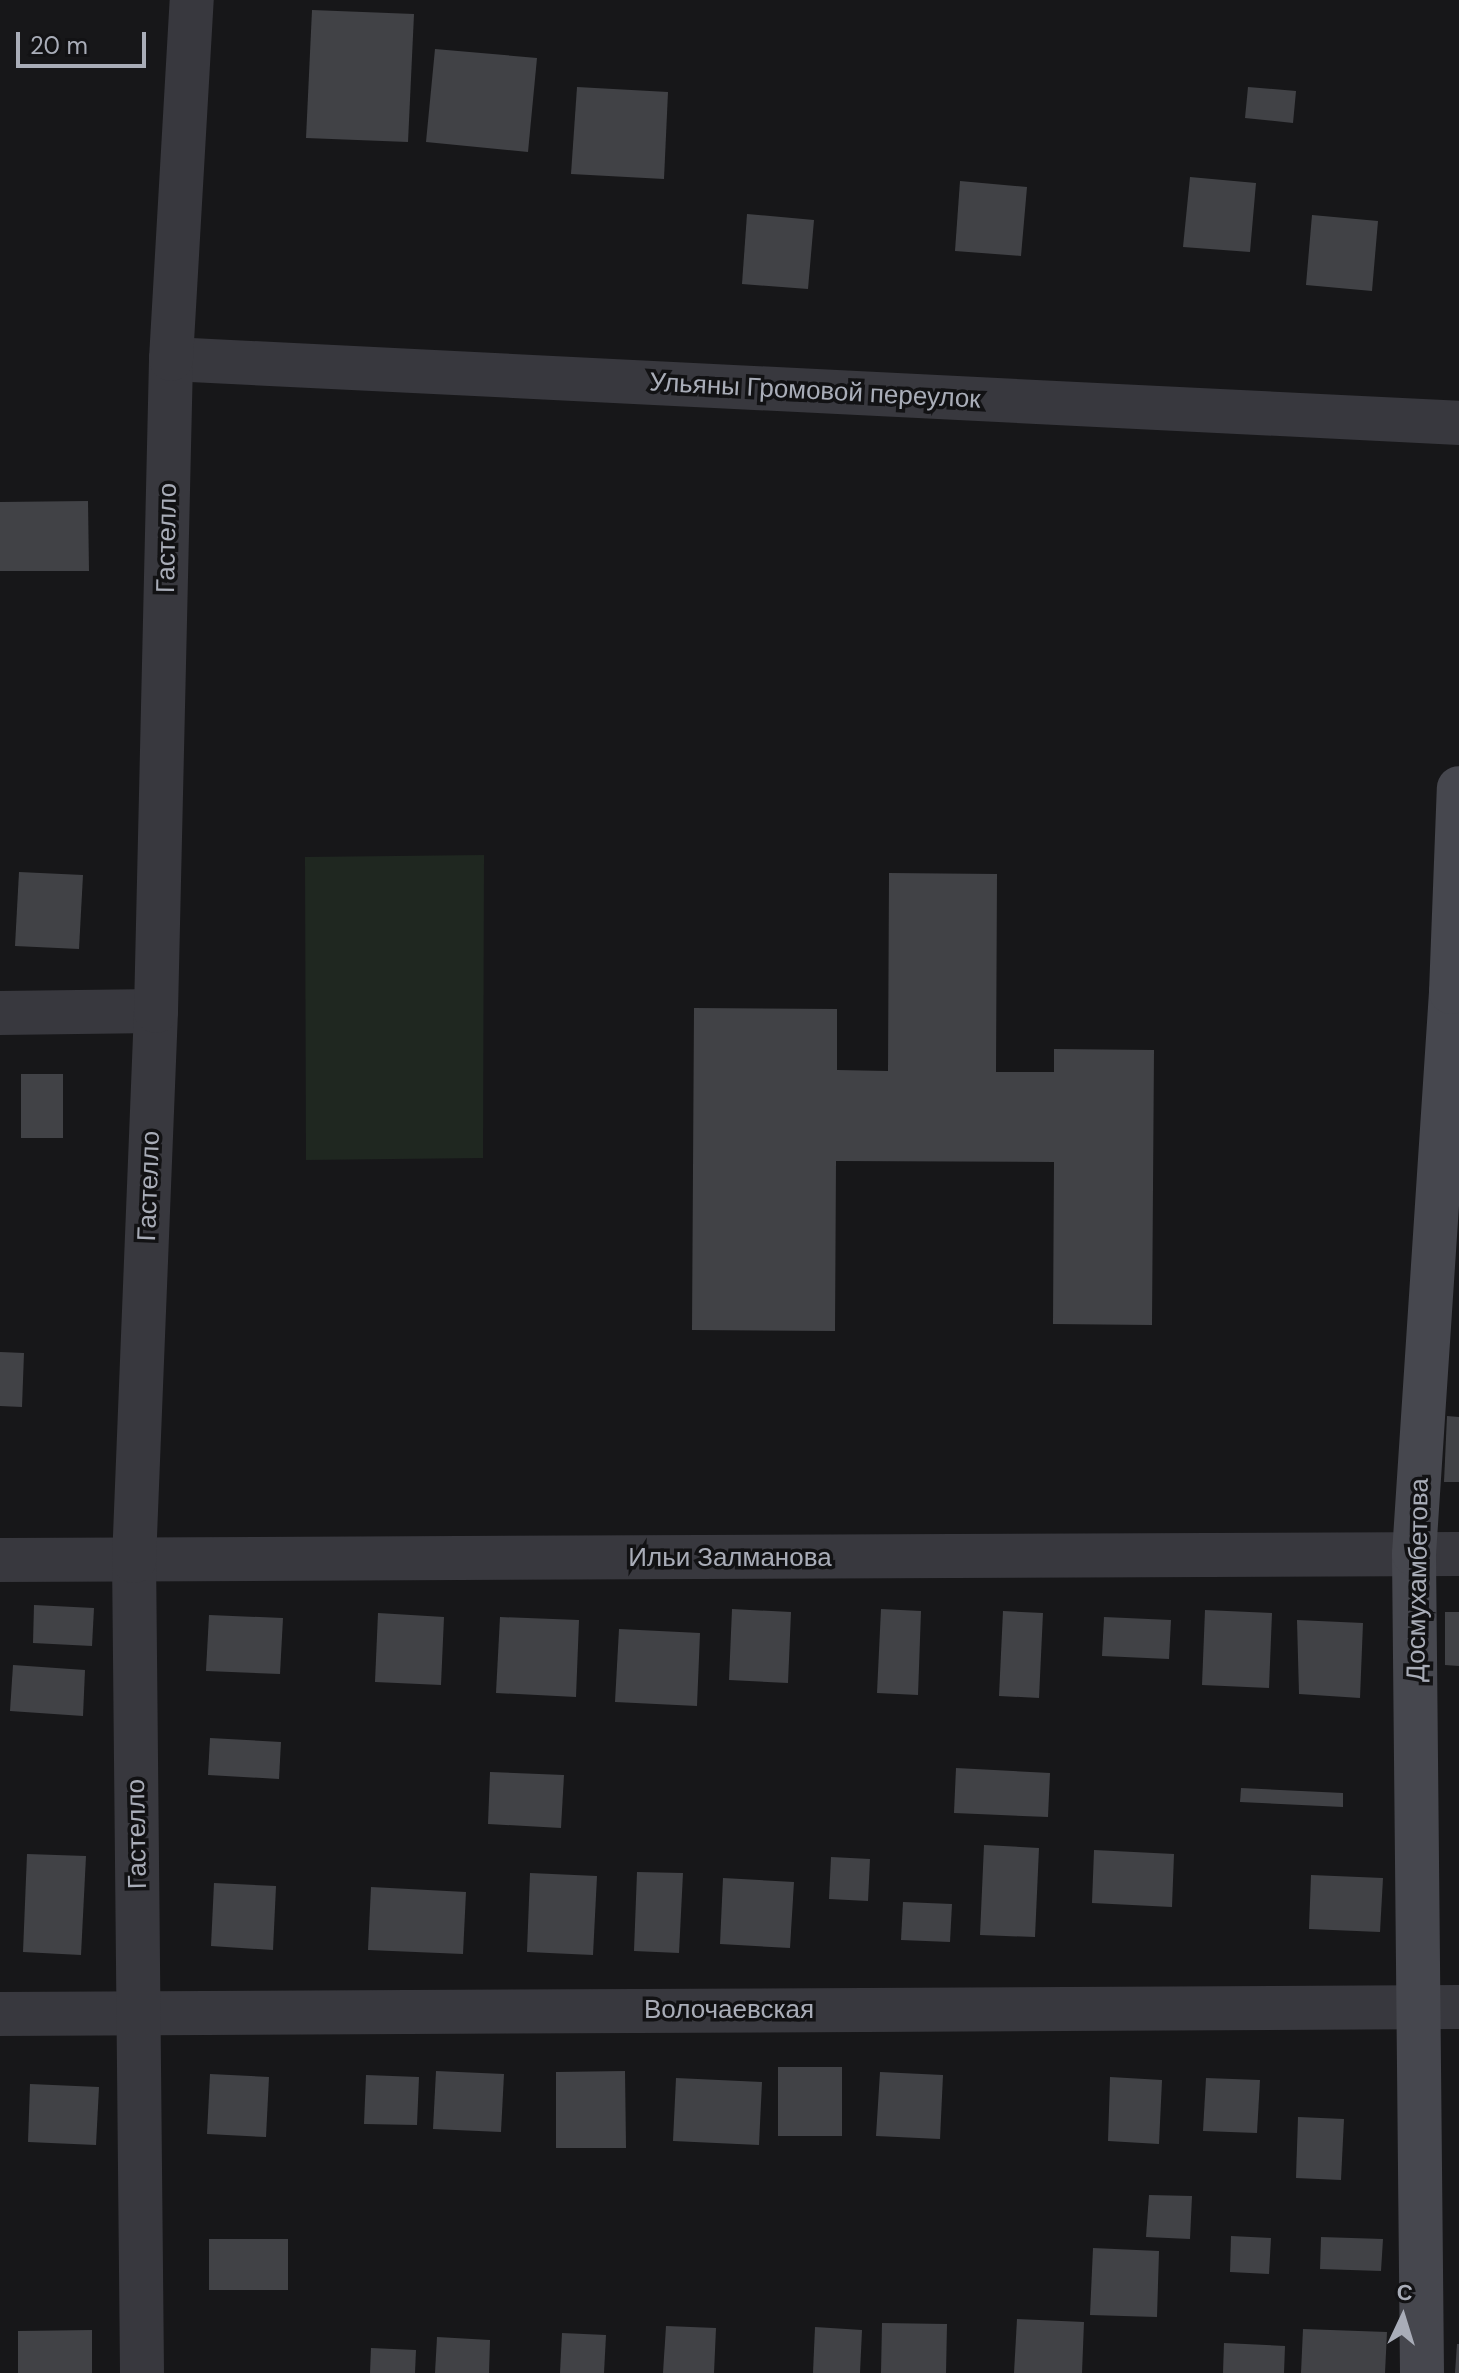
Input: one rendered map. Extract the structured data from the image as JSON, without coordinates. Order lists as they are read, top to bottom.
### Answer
{
  "streets": {
    "street": [
      "Ульяны Громовой переулок",
      "Гастелло",
      "Ильи Залманова",
      "Досмухамбетова",
      "Волочаевская"
    ]
  },
  "crossings": [
    ["Ульяны Громовой переулок", "Гастелло"],
    ["Гастелло", "Ильи Залманова"],
    ["Гастелло", "Волочаевская"],
    ["Ильи Залманова", "Досмухамбетова"],
    ["Досмухамбетова", "Волочаевская"]
  ],
  "scale_bar": "20 m",
  "north": "top"
}
